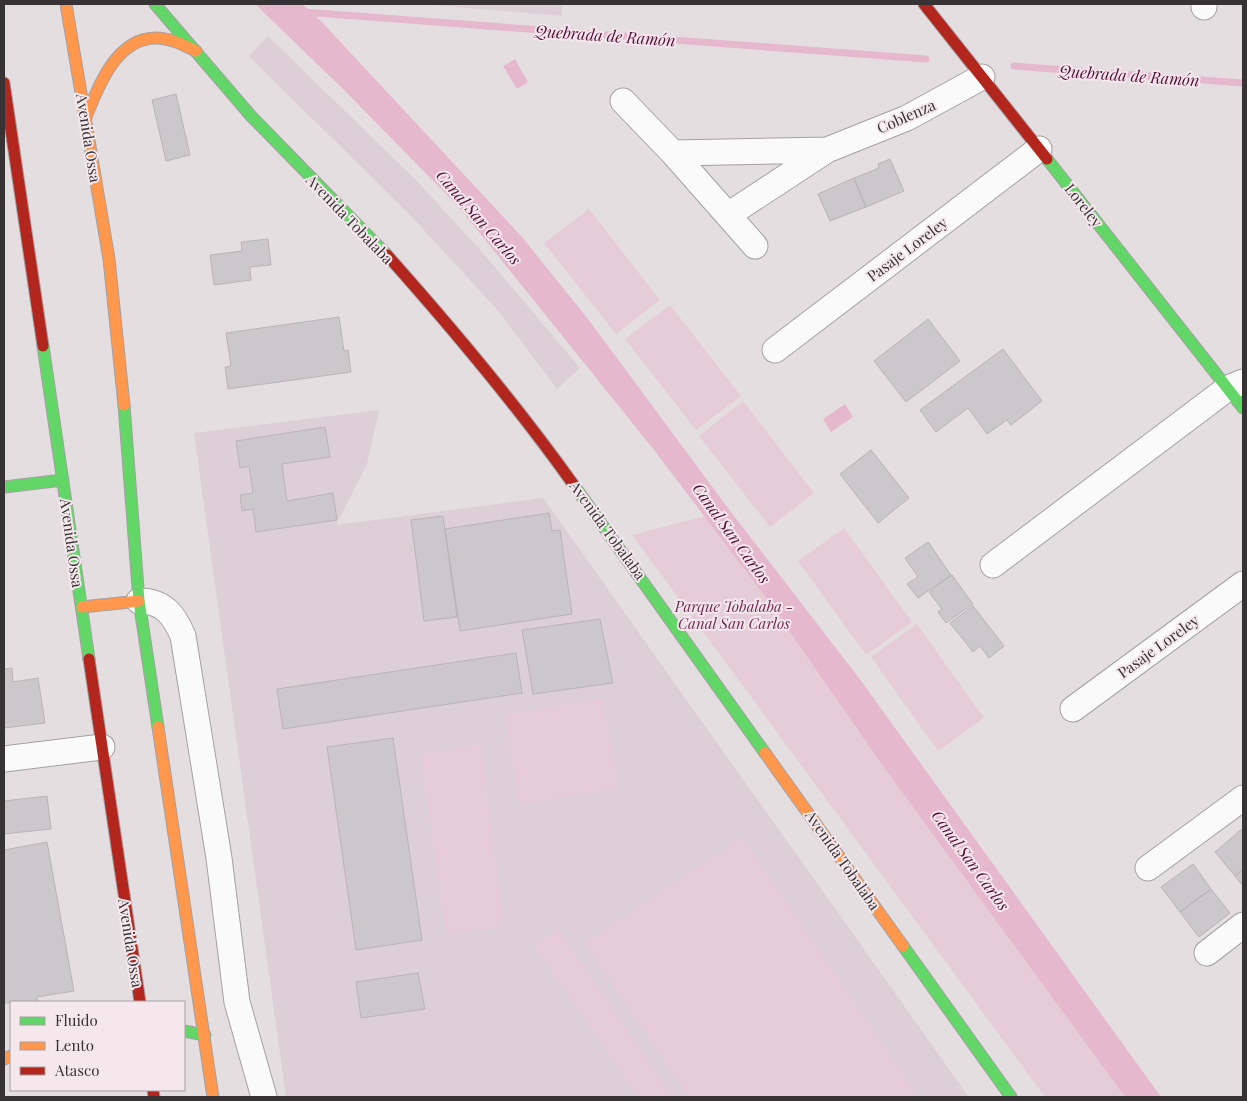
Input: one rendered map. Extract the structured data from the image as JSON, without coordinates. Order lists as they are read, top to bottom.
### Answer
{
  "streets": {
    "main road": ["Avenida Ossa", "Loreley", "Avenida Tobalaba"],
    "street": ["Coblenza", "Pasaje Loreley"]
  },
  "crossings": [
    ["Coblenza", "Loreley"],
    ["Loreley", "Pasaje Loreley"]
  ],
  "water": ["Quebrada de Ramón", "Canal San Carlos"],
  "parks": ["Parque Tobalaba - Canal San Carlos"],
  "legend": ["Fluido", "Lento", "Atasco"]
}
